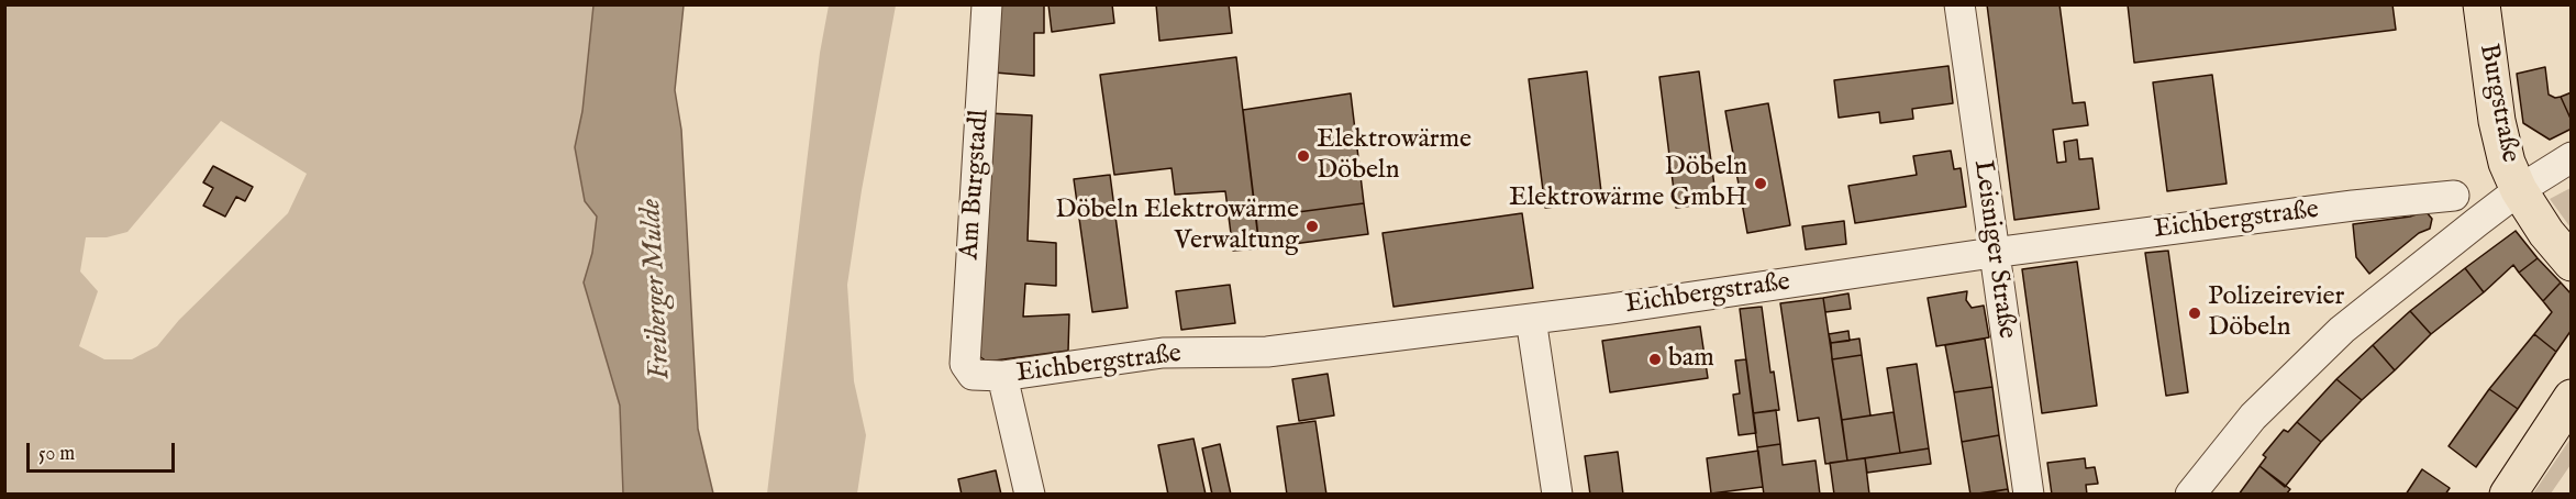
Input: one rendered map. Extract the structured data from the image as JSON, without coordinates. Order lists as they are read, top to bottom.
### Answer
{
  "streets": {
    "main road": ["Burgstraße"],
    "street": ["Am Burgstadl", "Eichbergstraße", "Leisniger Straße"]
  },
  "crossings": [
    ["Am Burgstadl", "Eichbergstraße"],
    ["Eichbergstraße", "Leisniger Straße"]
  ],
  "water": ["Freiberger Mulde"],
  "places": [
    "Elektrowärme Döbeln",
    "Döbeln Elektrowärme GmbH",
    "Döbeln Elektrowärme Verwaltung",
    "Polizeirevier Döbeln",
    "bam"
  ],
  "scale_bar": "50 m"
}
